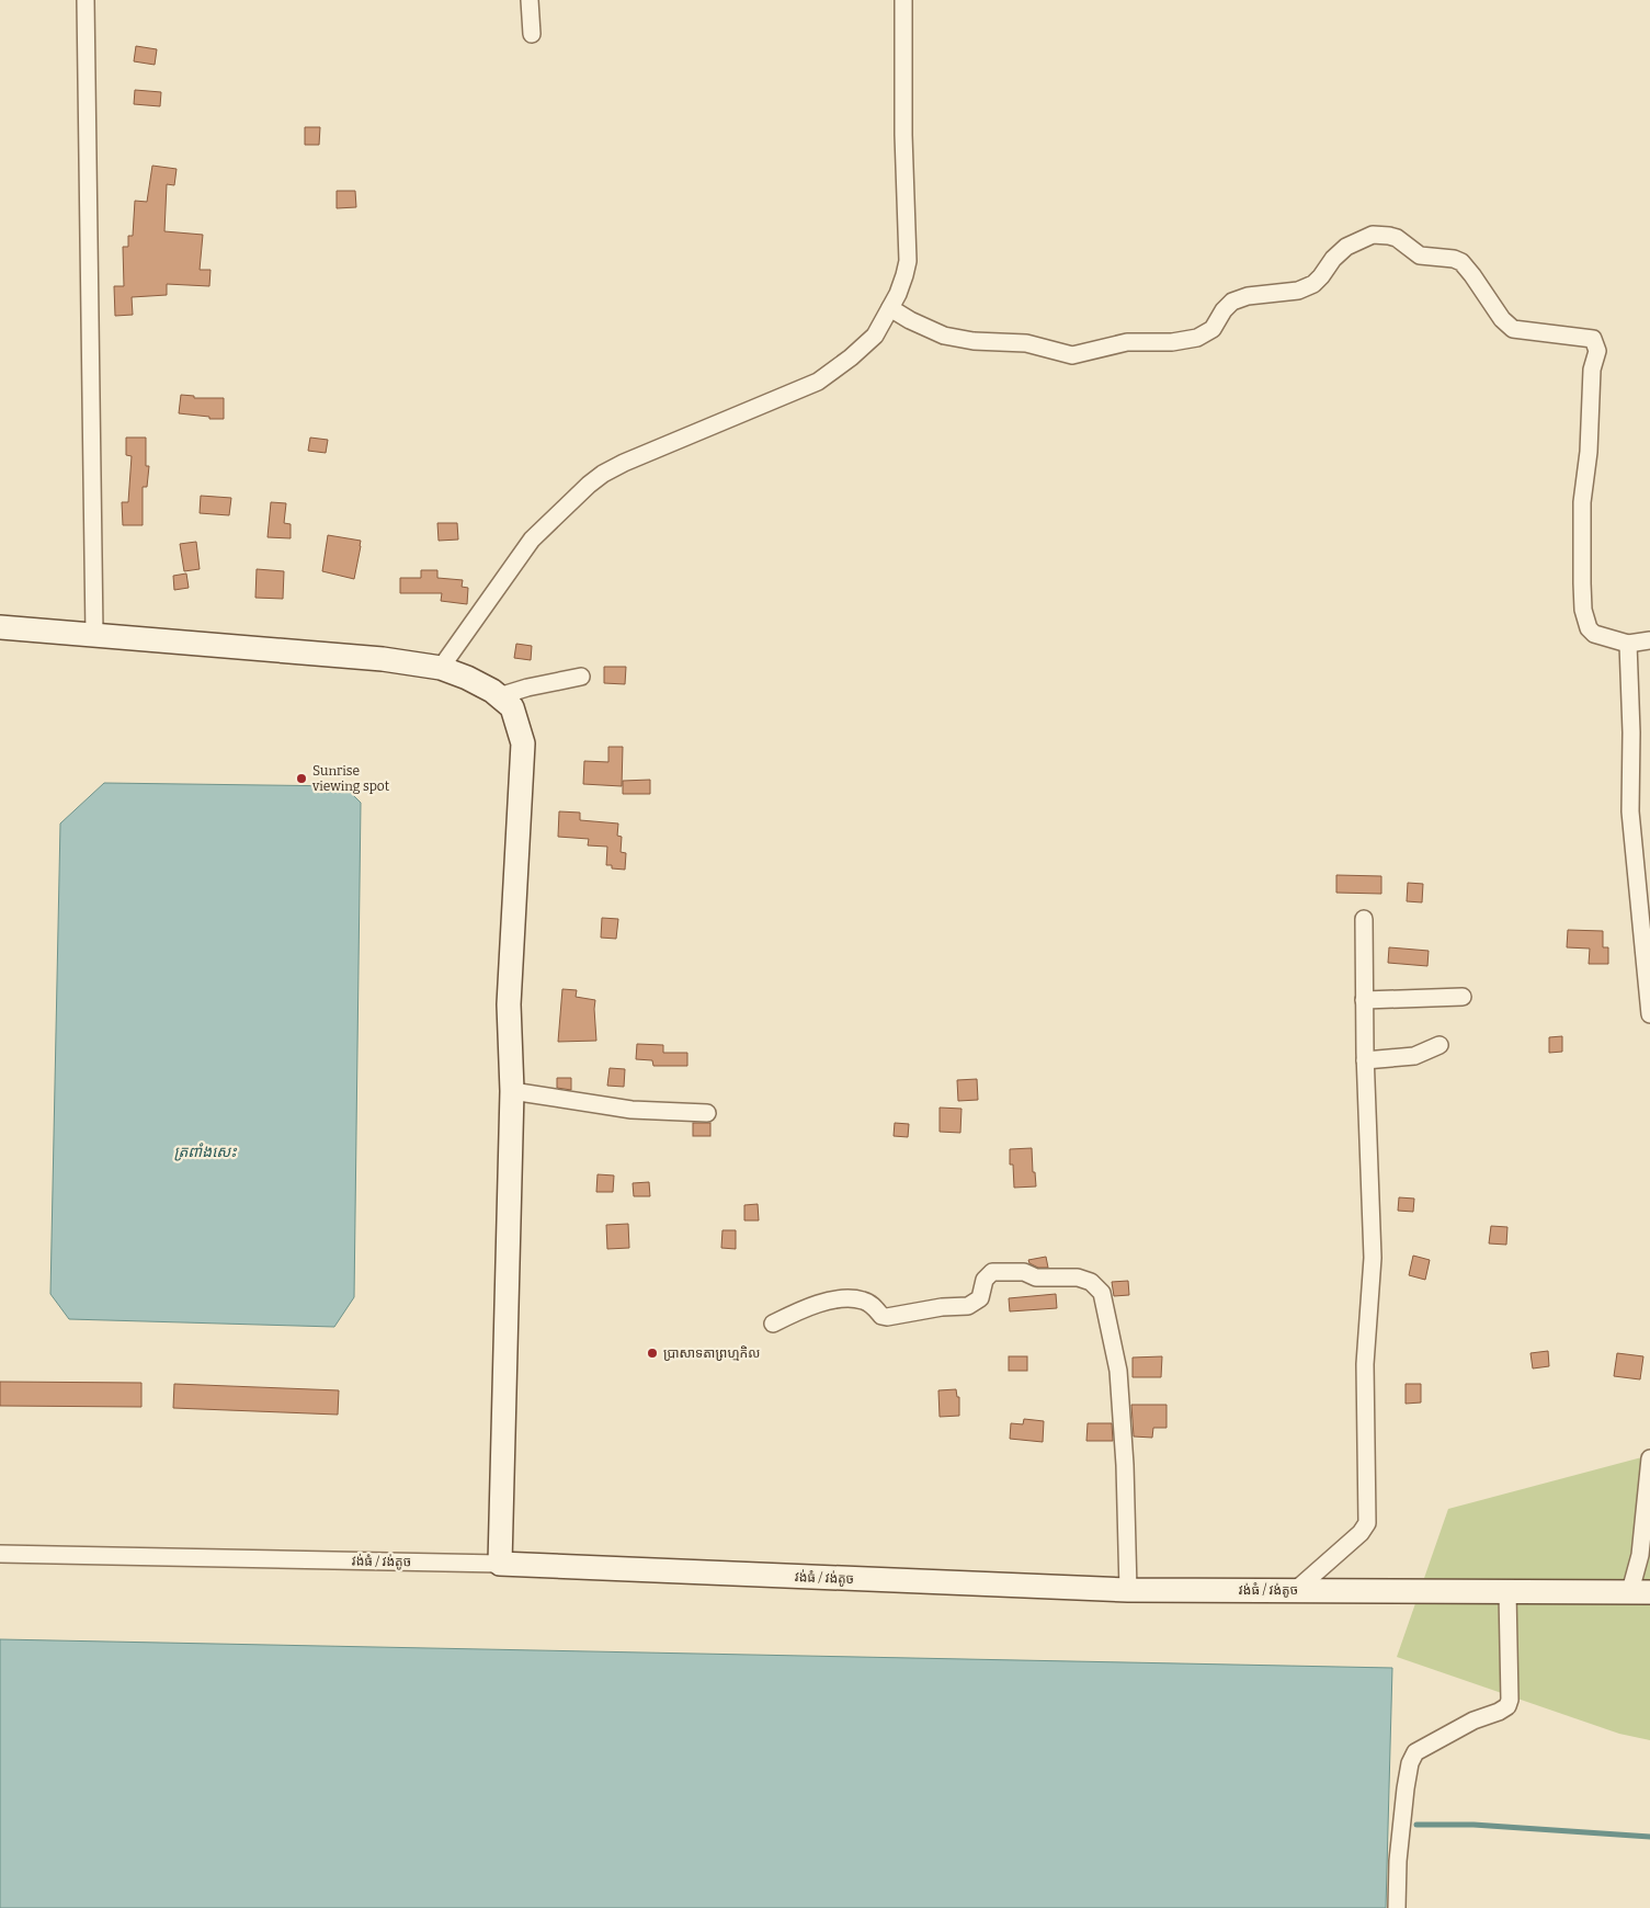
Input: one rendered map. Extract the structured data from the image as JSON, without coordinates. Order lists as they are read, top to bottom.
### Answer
{
  "streets": {
    "main road": ["វង់ធំ / វង់តូច"]
  },
  "water": ["ត្រពាំងសេះ"],
  "places": ["Sunrise viewing spot", "ប្រាសាទតាព្រហ្មកិល"]
}
